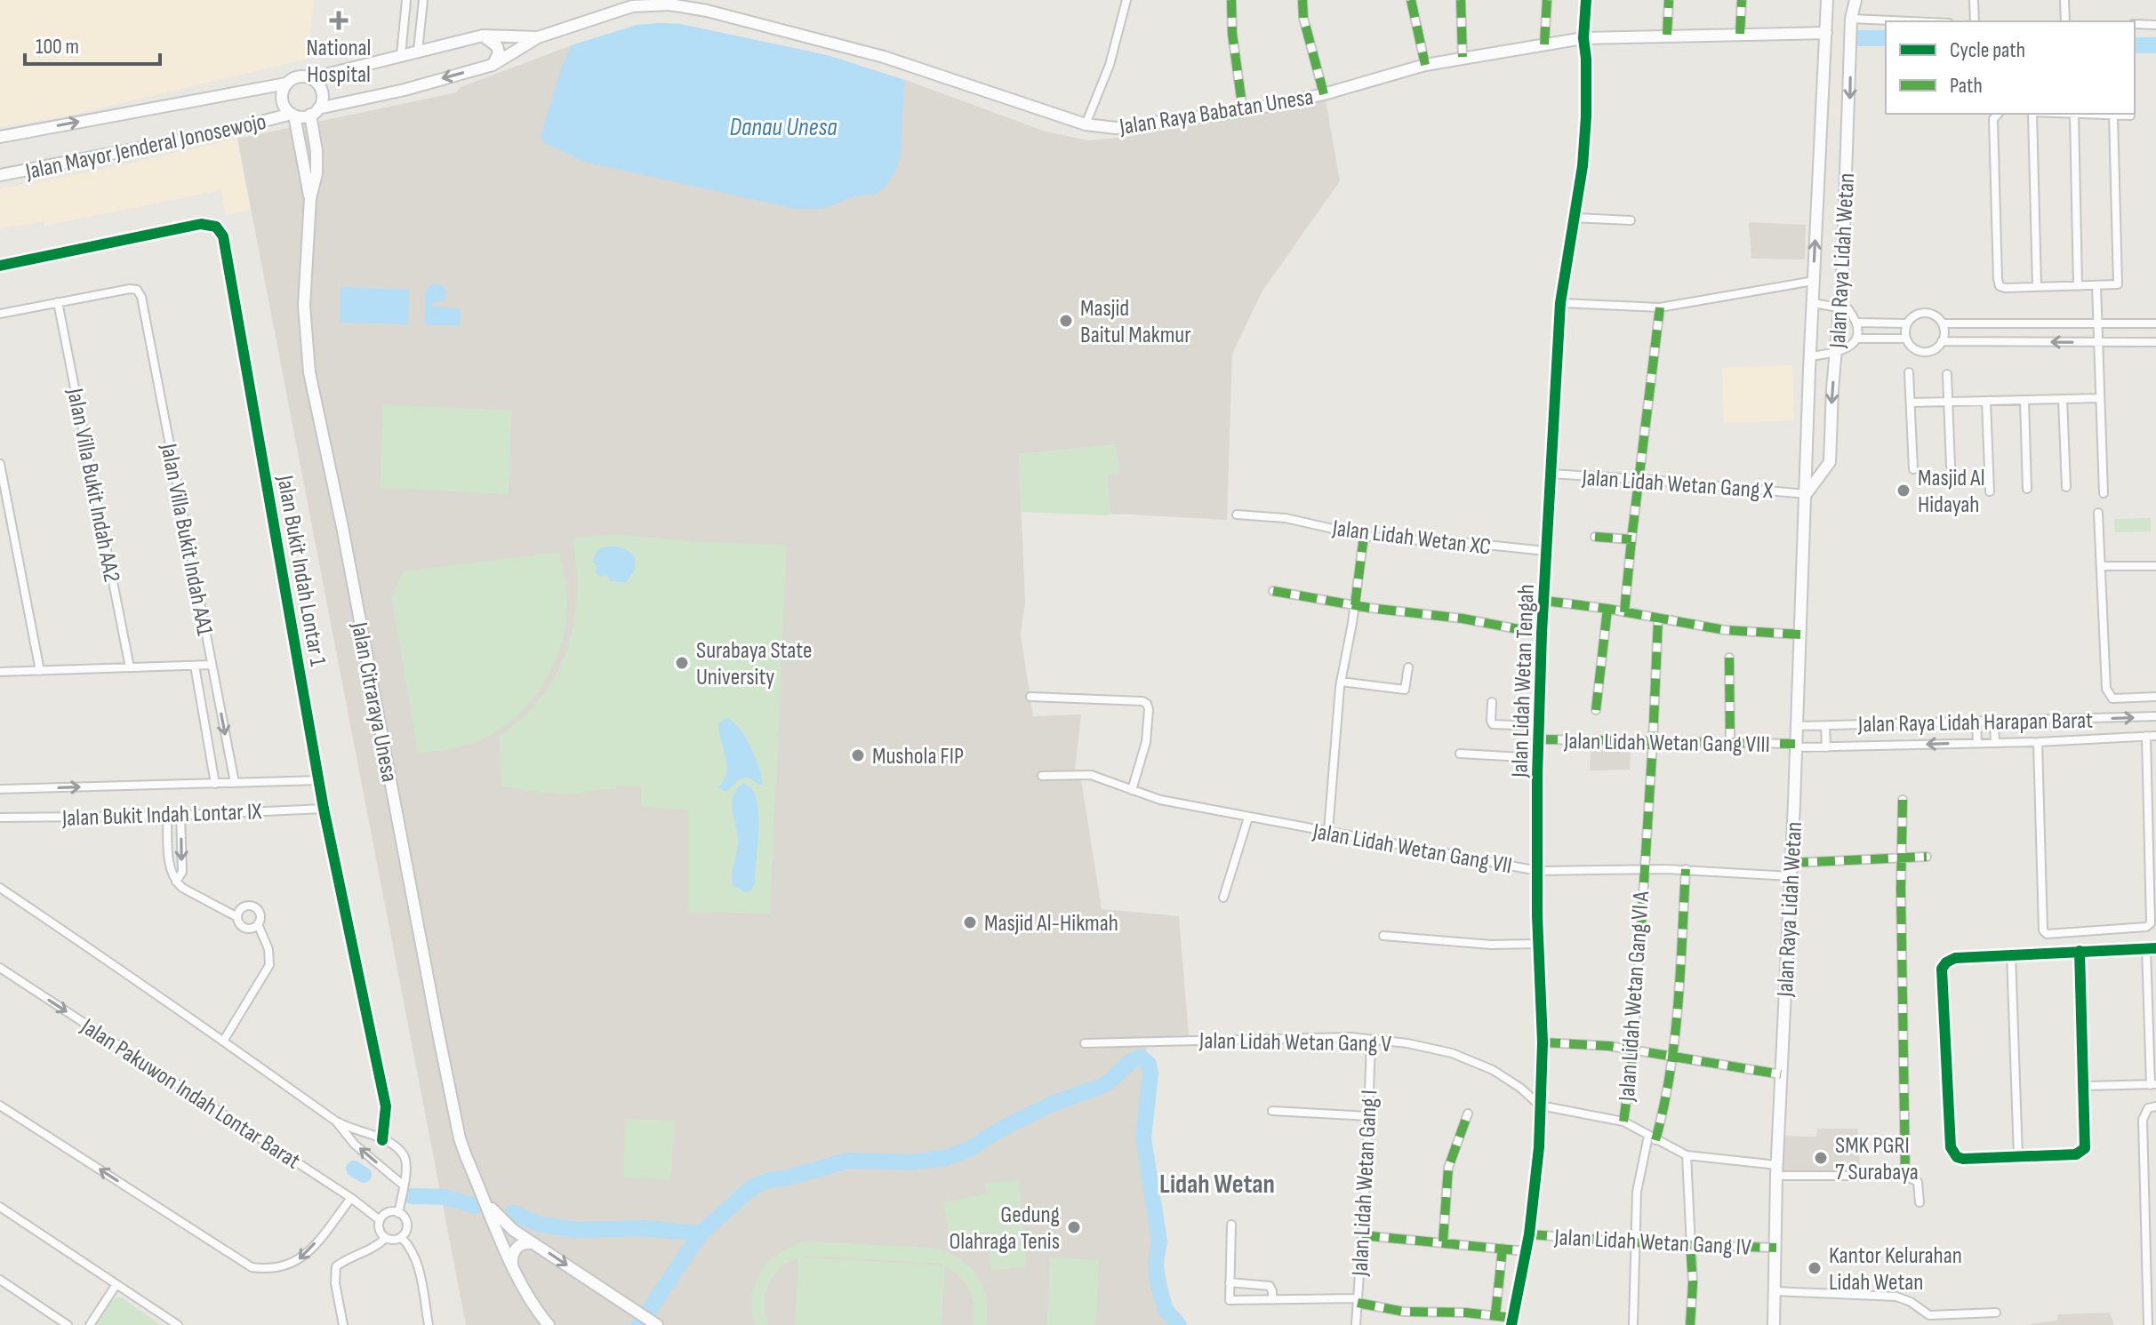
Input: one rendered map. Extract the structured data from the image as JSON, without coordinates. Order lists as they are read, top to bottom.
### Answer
{
  "streets": {
    "main road": [
      "Jalan Raya Babatan Unesa",
      "Jalan Mayor Jenderal Jonosewojo",
      "Jalan Raya Lidah Wetan",
      "Jalan Citraraya Unesa"
    ],
    "street": [
      "Jalan Lidah Wetan Gang X",
      "Jalan Villa Bukit Indah AA2",
      "Jalan Lidah Wetan XC",
      "Jalan Villa Bukit Indah AA1",
      "Jalan Bukit Indah Lontar 1",
      "Jalan Lidah Wetan Tengah",
      "Jalan Raya Lidah Harapan Barat",
      "Jalan Lidah Wetan Gang VIII",
      "Jalan Bukit Indah Lontar IX",
      "Jalan Lidah Wetan Gang VII",
      "Jalan Lidah Wetan Gang VI A",
      "Jalan Lidah Wetan Gang V",
      "Jalan Pakuwon Indah Lontar Barat",
      "Jalan Lidah Wetan Gang I",
      "Jalan Lidah Wetan Gang IV"
    ]
  },
  "crossings": [
    ["Jalan Raya Babatan Unesa", "Jalan Raya Lidah Wetan"],
    ["Jalan Raya Babatan Unesa", "Jalan Lidah Wetan Tengah"],
    ["Jalan Mayor Jenderal Jonosewojo", "Jalan Citraraya Unesa"],
    ["Jalan Raya Lidah Wetan", "Jalan Lidah Wetan Gang X"],
    ["Jalan Raya Lidah Wetan", "Jalan Raya Lidah Harapan Barat"],
    ["Jalan Raya Lidah Wetan", "Jalan Lidah Wetan Gang VIII"],
    ["Jalan Raya Lidah Wetan", "Jalan Lidah Wetan Gang VII"],
    ["Jalan Raya Lidah Wetan", "Jalan Lidah Wetan Gang V"],
    ["Jalan Raya Lidah Wetan", "Jalan Lidah Wetan Gang IV"],
    ["Jalan Lidah Wetan Gang X", "Jalan Lidah Wetan Tengah"],
    ["Jalan Villa Bukit Indah AA2", "Jalan Villa Bukit Indah AA1"],
    ["Jalan Lidah Wetan XC", "Jalan Lidah Wetan Tengah"],
    ["Jalan Villa Bukit Indah AA1", "Jalan Bukit Indah Lontar IX"],
    ["Jalan Bukit Indah Lontar 1", "Jalan Bukit Indah Lontar IX"],
    ["Jalan Lidah Wetan Tengah", "Jalan Lidah Wetan Gang VIII"],
    ["Jalan Lidah Wetan Tengah", "Jalan Lidah Wetan Gang VII"],
    ["Jalan Lidah Wetan Tengah", "Jalan Lidah Wetan Gang V"],
    ["Jalan Lidah Wetan Tengah", "Jalan Lidah Wetan Gang IV"],
    ["Jalan Raya Lidah Harapan Barat", "Jalan Lidah Wetan Gang VIII"],
    ["Jalan Lidah Wetan Gang VIII", "Jalan Lidah Wetan Gang VI A"],
    ["Jalan Lidah Wetan Gang VII", "Jalan Lidah Wetan Gang VI A"],
    ["Jalan Lidah Wetan Gang VI A", "Jalan Lidah Wetan Gang V"],
    ["Jalan Lidah Wetan Gang V", "Jalan Lidah Wetan Gang I"],
    ["Jalan Lidah Wetan Gang I", "Jalan Lidah Wetan Gang IV"]
  ],
  "districts": ["Lidah Wetan"],
  "water": ["Danau Unesa"],
  "places": {
    "health": ["National Hospital"],
    "other": [
      "Masjid Baitul Makmur",
      "Masjid Al Hidayah",
      "Surabaya State University",
      "Mushola FIP",
      "Masjid Al-Hikmah",
      "SMK PGRI 7 Surabaya",
      "Gedung Olahraga Tenis",
      "Kantor Kelurahan Lidah Wetan"
    ]
  },
  "legend": ["Cycle path", "Path"],
  "scale_bar": "100 m"
}
